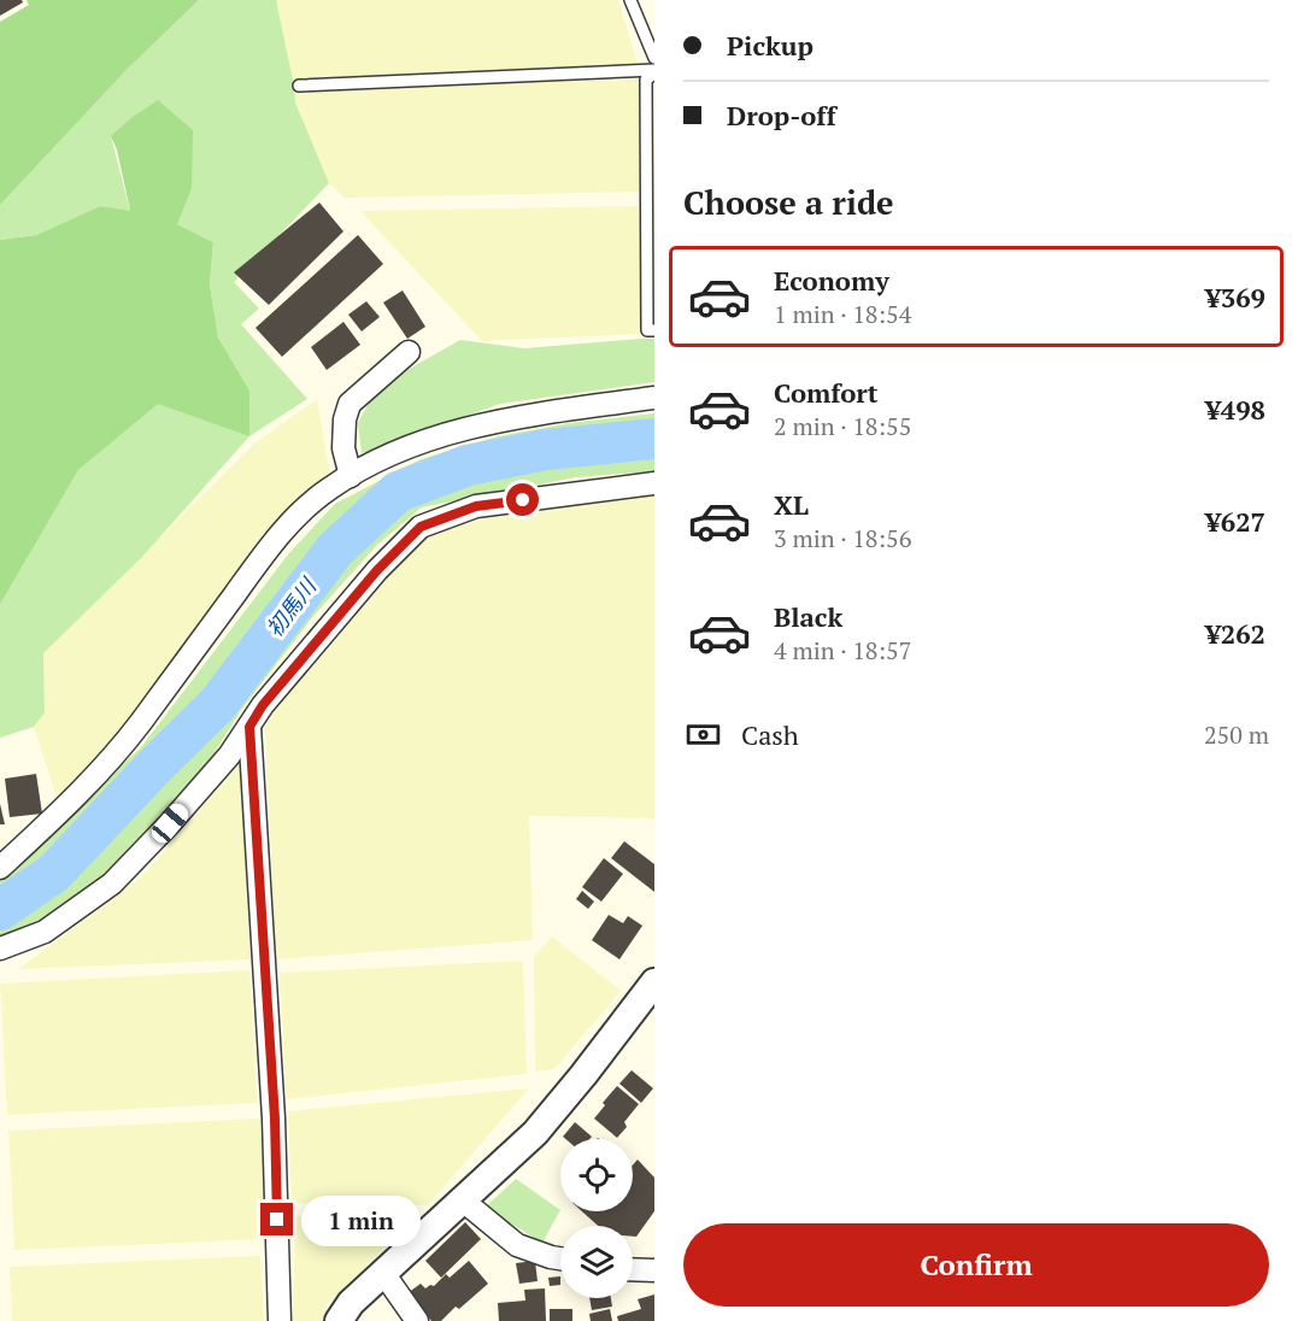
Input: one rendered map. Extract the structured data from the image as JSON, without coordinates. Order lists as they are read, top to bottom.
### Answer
{
  "water": ["初馬川"],
  "page": {
    "banner": ["Pickup", "Drop-off"],
    "heading": "Choose a ride",
    "list": [
      {
        "name": "Economy",
        "note": "1 min · 18:54",
        "value": "¥369"
      },
      {
        "name": "Comfort",
        "note": "2 min · 18:55",
        "value": "¥498"
      },
      {
        "name": "XL",
        "note": "3 min · 18:56",
        "value": "¥627"
      },
      {
        "name": "Black",
        "note": "4 min · 18:57",
        "value": "¥262"
      }
    ],
    "pay": ["Cash", "250 m"],
    "bubble": "1 min",
    "buttons": "Confirm"
  }
}
